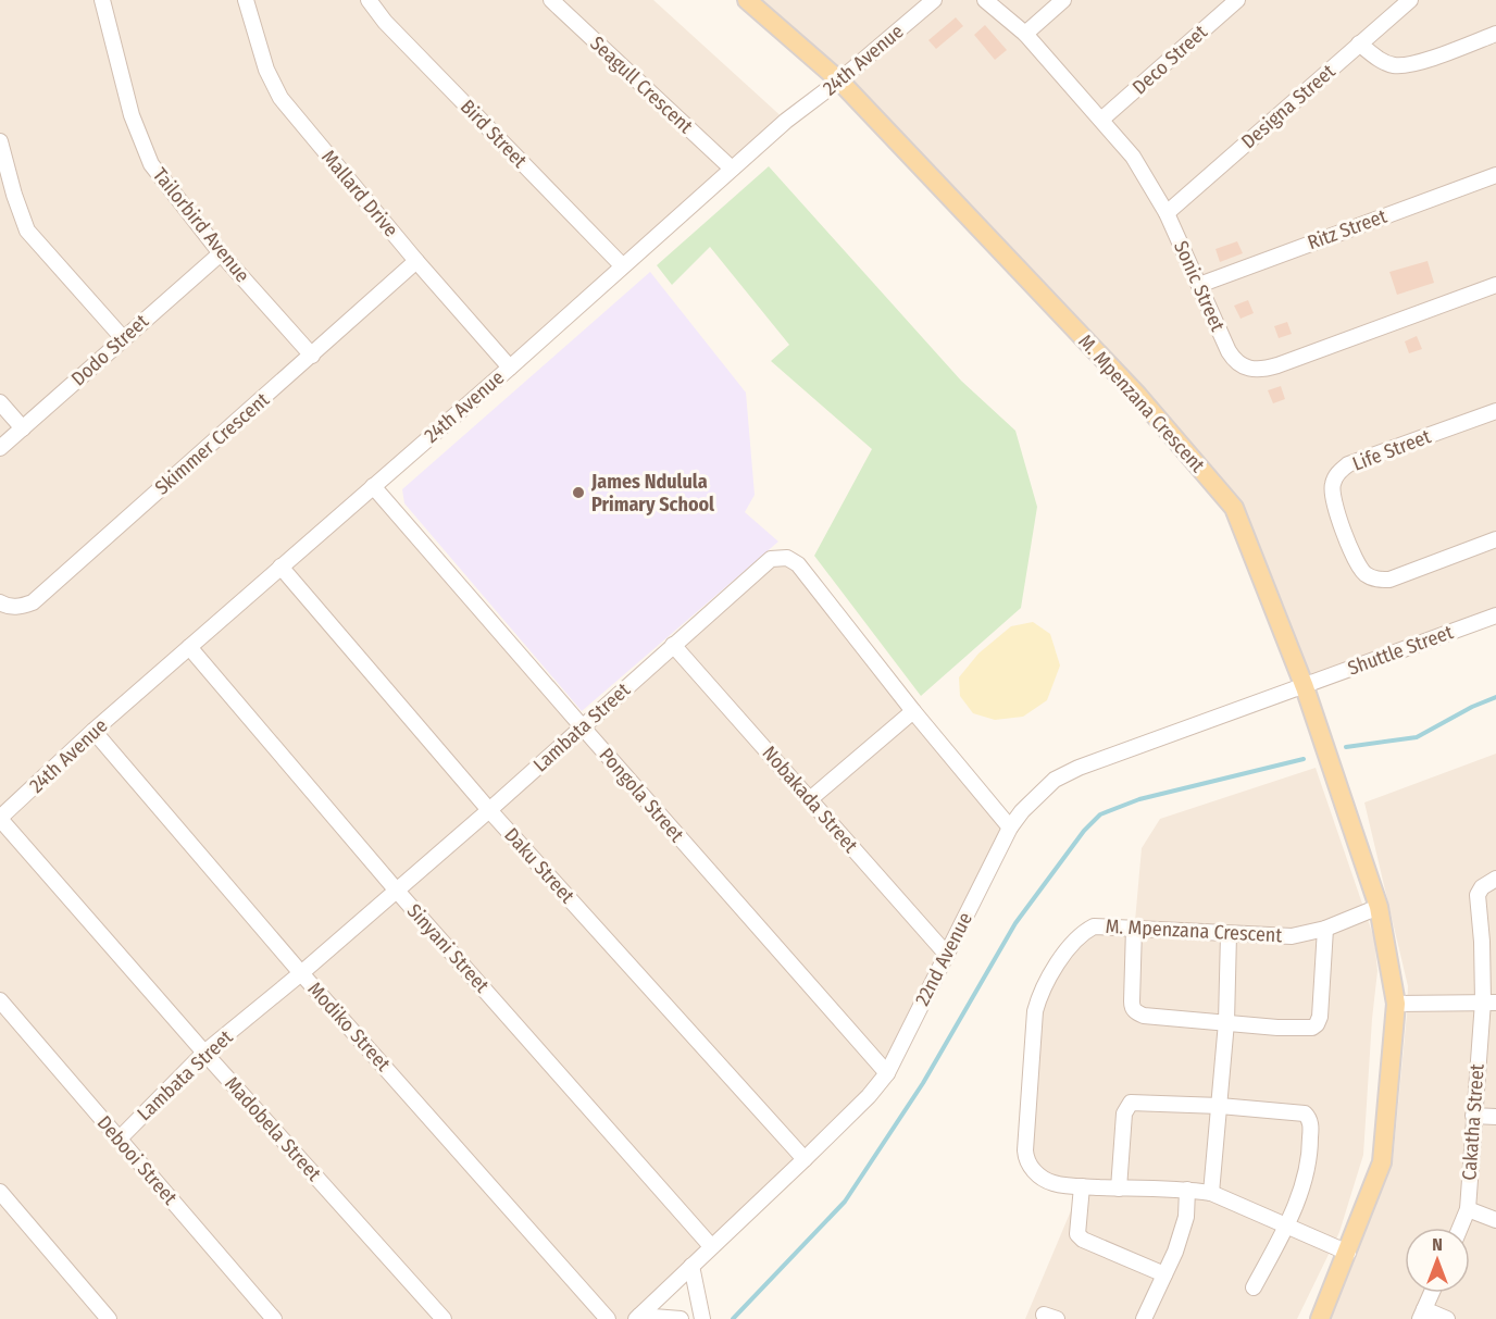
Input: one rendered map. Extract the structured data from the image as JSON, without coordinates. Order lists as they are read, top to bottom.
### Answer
{
  "streets": {
    "main road": ["M. Mpenzana Crescent"],
    "street": [
      "24th Avenue",
      "Deco Street",
      "Seagull Crescent",
      "Designa Street",
      "Bird Street",
      "Mallard Drive",
      "Tailorbird Avenue",
      "Ritz Street",
      "Sonic Street",
      "Dodo Street",
      "Skimmer Crescent",
      "Life Street",
      "Shuttle Street",
      "Lambata Street",
      "Pongola Street",
      "Nobakada Street",
      "Daku Street",
      "Sinyani Street",
      "22nd Avenue",
      "Modiko Street",
      "Cakatha Street",
      "Madobela Street",
      "Debooi Street"
    ]
  },
  "crossings": [
    ["24th Avenue", "Seagull Crescent"],
    ["24th Avenue", "Bird Street"],
    ["24th Avenue", "Mallard Drive"],
    ["24th Avenue", "M. Mpenzana Crescent"],
    ["24th Avenue", "Pongola Street"],
    ["24th Avenue", "Daku Street"],
    ["24th Avenue", "Sinyani Street"],
    ["24th Avenue", "Modiko Street"],
    ["24th Avenue", "Madobela Street"],
    ["Deco Street", "Sonic Street"],
    ["Designa Street", "Sonic Street"],
    ["Mallard Drive", "Skimmer Crescent"],
    ["Tailorbird Avenue", "Dodo Street"],
    ["Tailorbird Avenue", "Skimmer Crescent"],
    ["Ritz Street", "Sonic Street"],
    ["M. Mpenzana Crescent", "Shuttle Street"],
    ["M. Mpenzana Crescent", "22nd Avenue"],
    ["Shuttle Street", "22nd Avenue"],
    ["Lambata Street", "Pongola Street"],
    ["Lambata Street", "Nobakada Street"],
    ["Lambata Street", "Daku Street"],
    ["Lambata Street", "Sinyani Street"],
    ["Lambata Street", "22nd Avenue"],
    ["Lambata Street", "Modiko Street"],
    ["Lambata Street", "Madobela Street"],
    ["Lambata Street", "Debooi Street"],
    ["Pongola Street", "22nd Avenue"],
    ["Nobakada Street", "22nd Avenue"],
    ["Daku Street", "22nd Avenue"],
    ["Sinyani Street", "22nd Avenue"]
  ],
  "places": ["James Ndulula Primary School"],
  "north": "top"
}
